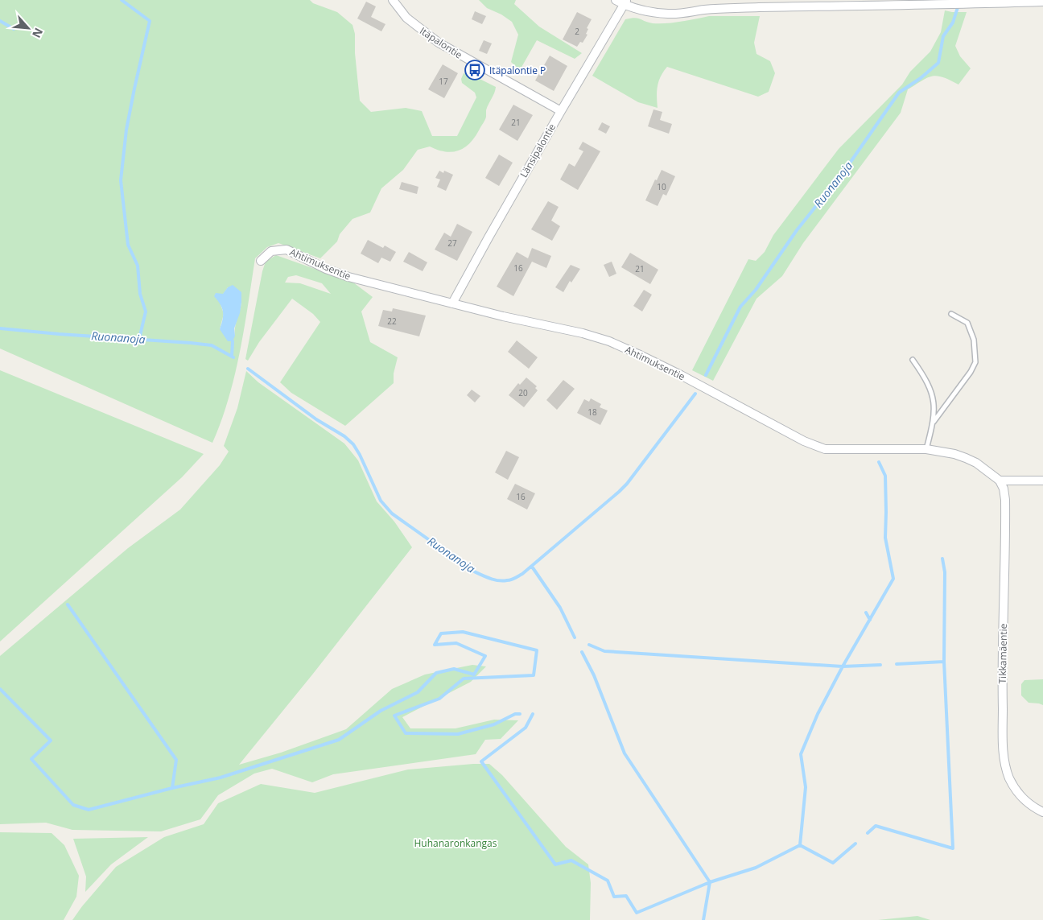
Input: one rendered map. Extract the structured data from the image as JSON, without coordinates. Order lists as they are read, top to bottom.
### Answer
{
  "streets": {
    "street": [
      "Itäpalontie",
      "Länsipalontie",
      "Ahtimuksentie",
      "Tikkamäentie"
    ]
  },
  "crossings": [
    ["Itäpalontie", "Länsipalontie"],
    ["Länsipalontie", "Ahtimuksentie"],
    ["Ahtimuksentie", "Tikkamäentie"]
  ],
  "water": ["Ruonanoja"],
  "parks": ["Huhanaronkangas"],
  "places": {
    "bus stop": ["Itäpalontie P"]
  },
  "house_numbers": [
    "2",
    "17",
    "21",
    "10",
    "27",
    "16",
    "21",
    "22",
    "20",
    "18",
    "16"
  ],
  "north": "bottom right"
}
